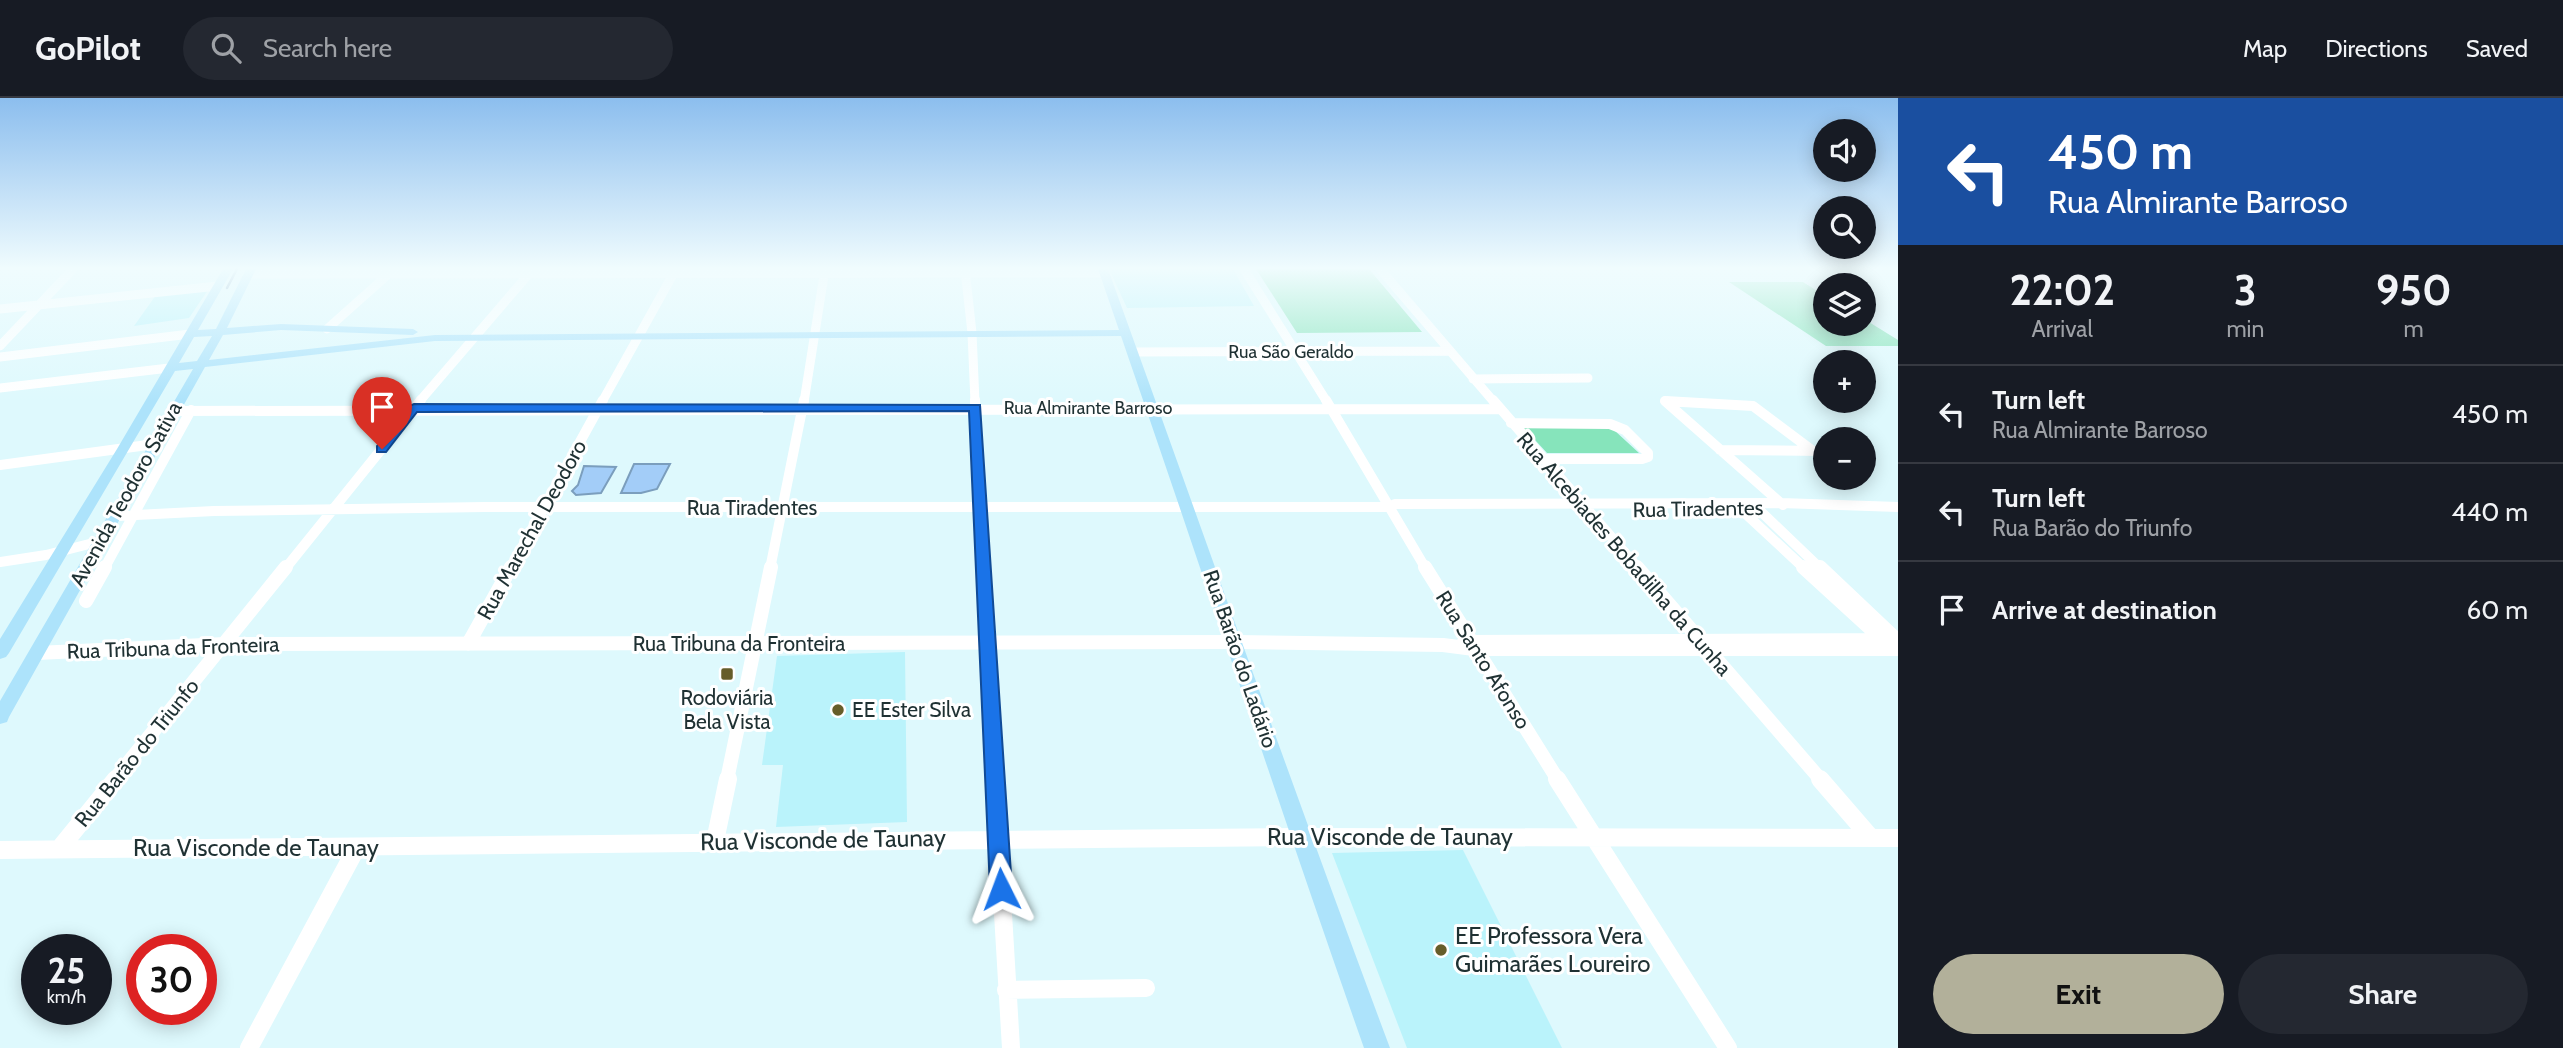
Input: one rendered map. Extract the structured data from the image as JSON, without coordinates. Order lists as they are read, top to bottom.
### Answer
{
  "streets": {
    "main road": ["Avenida Teodoro Sativa", "Rua Barão do Ladário"],
    "street": [
      "Rua São Geraldo",
      "Rua Almirante Barroso",
      "Rua Tiradentes",
      "Rua Marechal Deodoro",
      "Rua Alcebiades Bobadilha da Cunha",
      "Rua Tribuna da Fronteira",
      "Rua Santo Afonso",
      "Rua Barão do Triunfo",
      "Rua Visconde de Taunay"
    ]
  },
  "crossings": [
    ["Rua São Geraldo", "Rua Alcebiades Bobadilha da Cunha"],
    ["Rua São Geraldo", "Rua Barão do Ladário"],
    ["Rua São Geraldo", "Rua Santo Afonso"],
    ["Rua Almirante Barroso", "Avenida Teodoro Sativa"],
    ["Rua Almirante Barroso", "Rua Marechal Deodoro"],
    ["Rua Almirante Barroso", "Rua Alcebiades Bobadilha da Cunha"],
    ["Rua Almirante Barroso", "Rua Barão do Ladário"],
    ["Rua Almirante Barroso", "Rua Santo Afonso"],
    ["Rua Almirante Barroso", "Rua Barão do Triunfo"],
    ["Avenida Teodoro Sativa", "Rua Tiradentes"],
    ["Avenida Teodoro Sativa", "Rua Tribuna da Fronteira"],
    ["Rua Tiradentes", "Rua Marechal Deodoro"],
    ["Rua Tiradentes", "Rua Alcebiades Bobadilha da Cunha"],
    ["Rua Tiradentes", "Rua Barão do Ladário"],
    ["Rua Tiradentes", "Rua Santo Afonso"],
    ["Rua Tiradentes", "Rua Barão do Triunfo"],
    ["Rua Marechal Deodoro", "Rua Tribuna da Fronteira"],
    ["Rua Alcebiades Bobadilha da Cunha", "Rua Tribuna da Fronteira"],
    ["Rua Alcebiades Bobadilha da Cunha", "Rua Visconde de Taunay"],
    ["Rua Tribuna da Fronteira", "Rua Barão do Ladário"],
    ["Rua Tribuna da Fronteira", "Rua Santo Afonso"],
    ["Rua Tribuna da Fronteira", "Rua Barão do Triunfo"],
    ["Rua Barão do Ladário", "Rua Visconde de Taunay"],
    ["Rua Santo Afonso", "Rua Visconde de Taunay"],
    ["Rua Barão do Triunfo", "Rua Visconde de Taunay"]
  ],
  "places": {
    "transit": ["Rodoviária Bela Vista"],
    "other": ["EE Ester Silva", "EE Professora Vera Guimarães Loureiro"]
  },
  "page": {
    "header": "GoPilot",
    "search": "Search here",
    "nav": ["Map", "Directions", "Saved"],
    "turn": ["450 m", "Rua Almirante Barroso"],
    "map_buttons": ["+", "−"],
    "eta": [
      "22:02",
      "Arrival",
      "3",
      "min",
      "950",
      "m"
    ],
    "list": [
      {
        "name": "Turn left",
        "note": "Rua Almirante Barroso",
        "value": "450 m"
      },
      {
        "name": "Turn left",
        "note": "Rua Barão do Triunfo",
        "value": "440 m"
      },
      {
        "name": "Arrive at destination",
        "value": "60 m"
      }
    ],
    "speed": "25 km/h",
    "limit": "30",
    "buttons": ["Exit", "Share"]
  }
}
